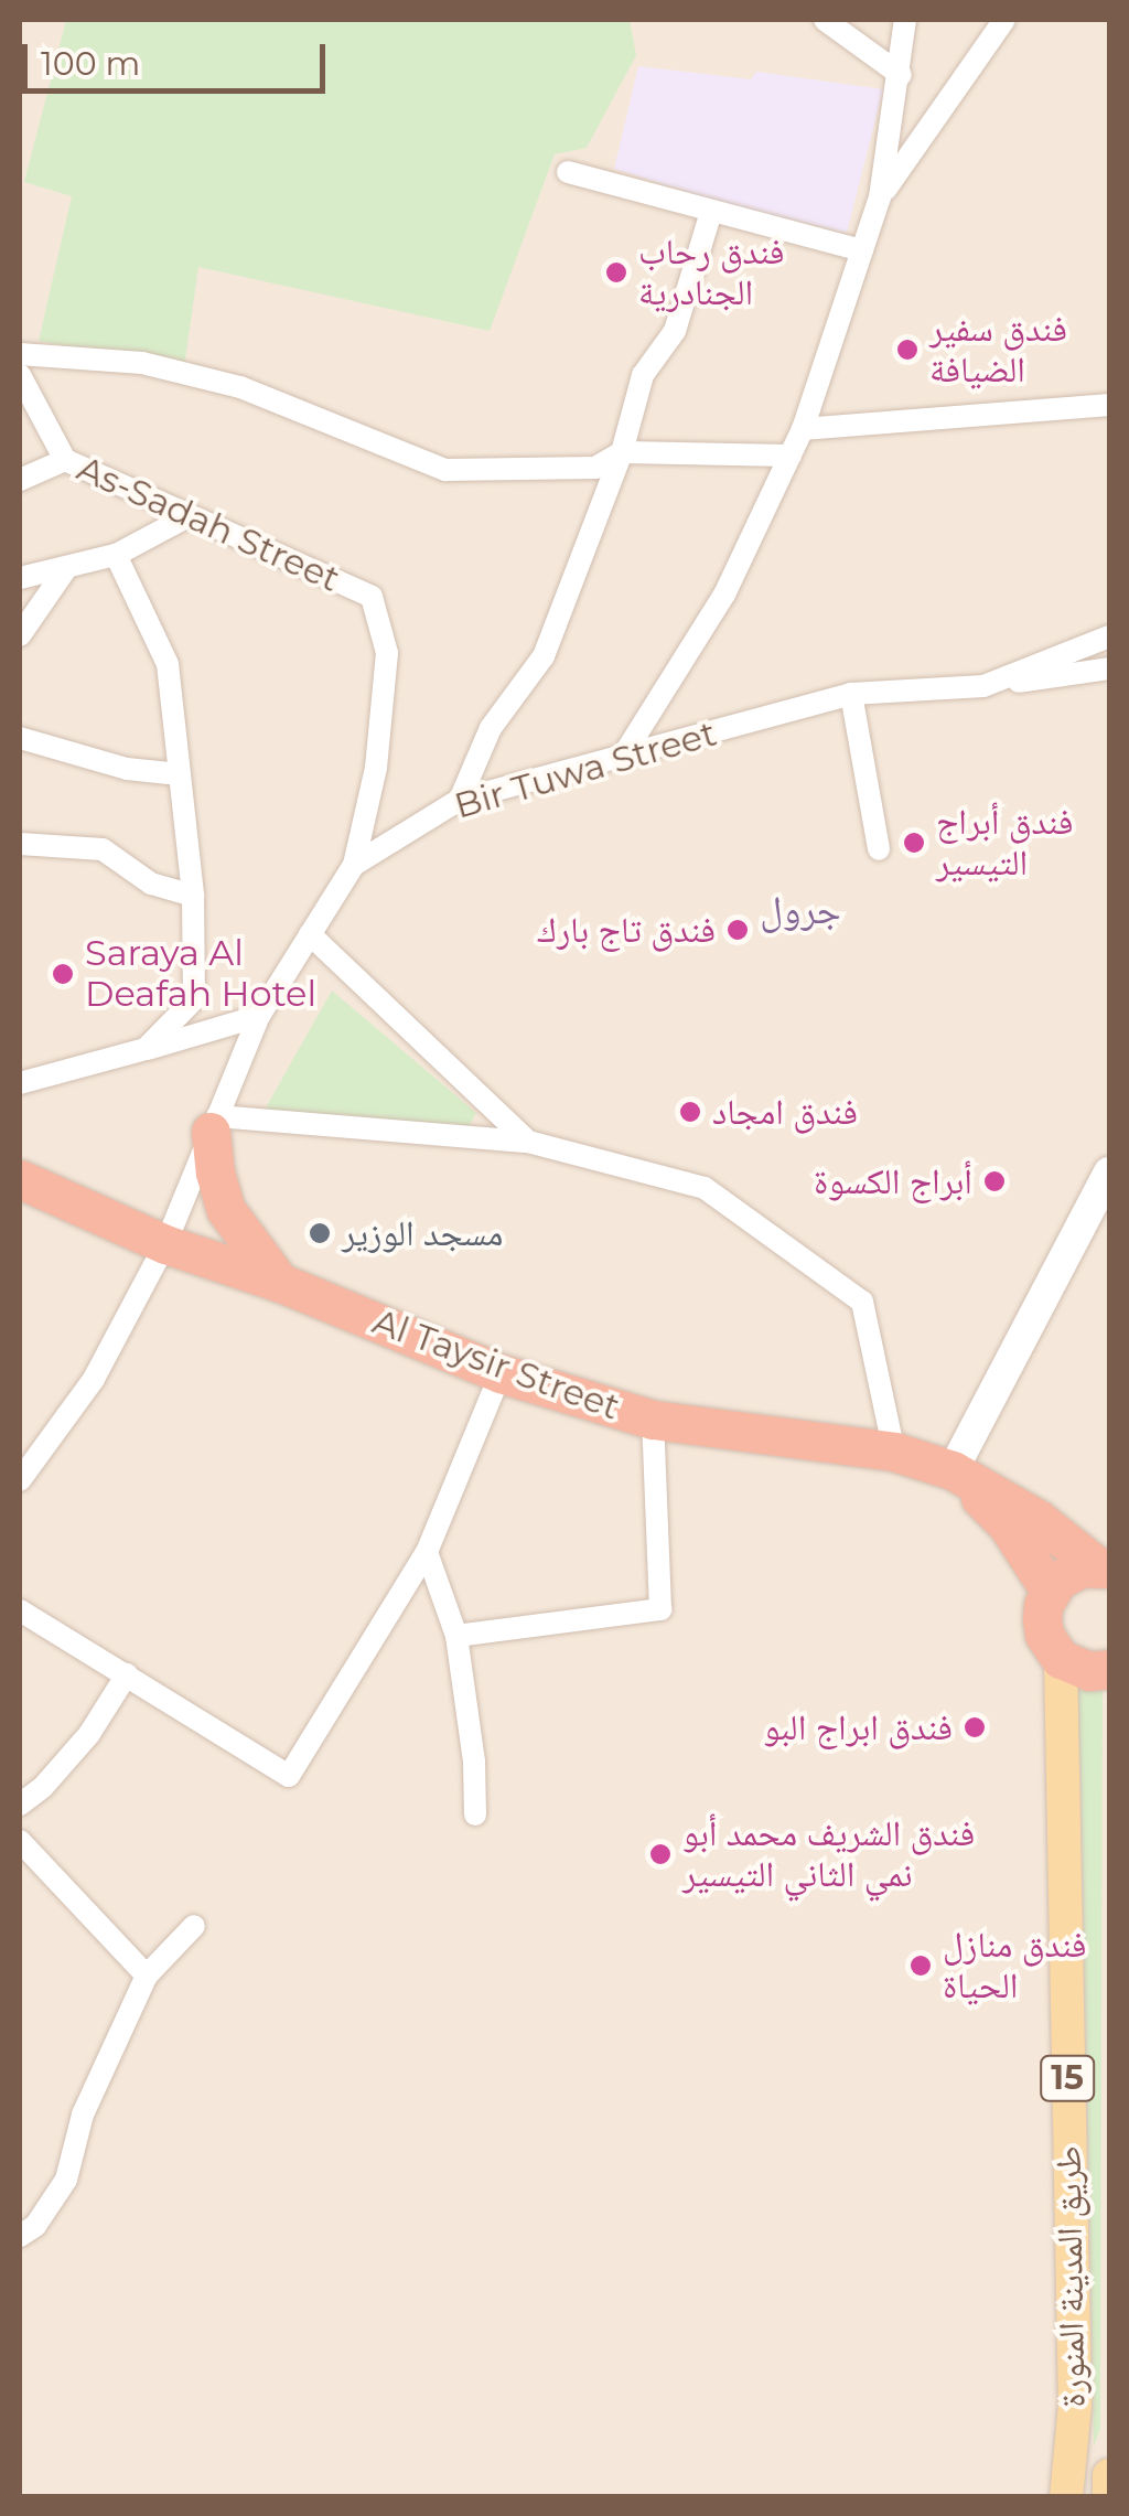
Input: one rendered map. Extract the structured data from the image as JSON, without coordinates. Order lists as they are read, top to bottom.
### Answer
{
  "streets": {
    "highway": ["Al Taysir Street"],
    "main road": ["15", "طريق المدينة المنورة"],
    "street": ["As-Sadah Street", "Bir Tuwa Street"]
  },
  "crossings": [
    ["As-Sadah Street", "Bir Tuwa Street"],
    ["Bir Tuwa Street", "Al Taysir Street"]
  ],
  "districts": ["جرول"],
  "places": [
    "فندق رحاب الجنادرية",
    "فندق سفير الضيافة",
    "فندق أبراج التيسير",
    "فندق تاج بارك",
    "Saraya Al Deafah Hotel",
    "فندق امجاد",
    "أبراج الكسوة",
    "مسجد الوزير",
    "فندق ابراج البو",
    "فندق الشريف محمد أبو نمي الثاني التيسير",
    "فندق منازل الحياة"
  ],
  "scale_bar": "100 m"
}
